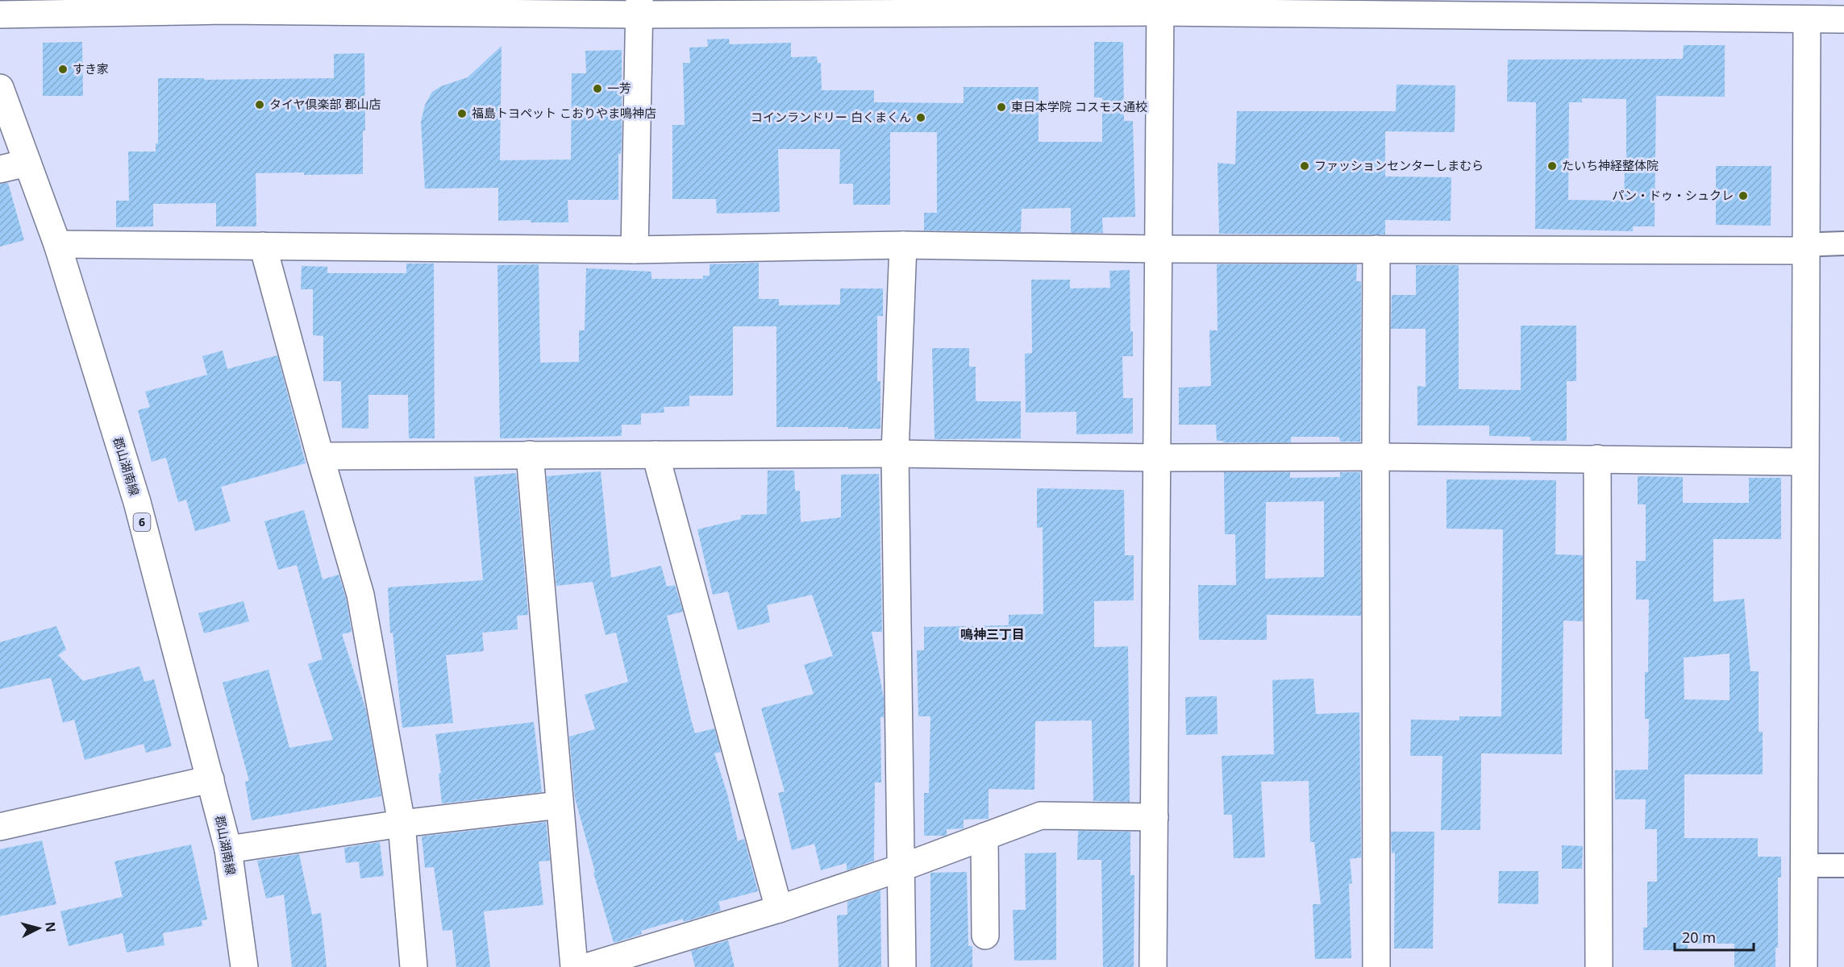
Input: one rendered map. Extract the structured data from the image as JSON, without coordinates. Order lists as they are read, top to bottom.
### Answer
{
  "streets": {
    "street": ["郡山湖南線", "6"]
  },
  "districts": ["鳴神三丁目"],
  "places": [
    "すき家",
    "一芳",
    "タイヤ倶楽部 郡山店",
    "東日本学院 コスモス通校",
    "福島トヨペット こおりやま鳴神店",
    "コインランドリー 白くまくん",
    "ファッションセンターしまむら",
    "たいち神経整体院",
    "パン・ドゥ・シュクレ"
  ],
  "scale_bar": "20 m",
  "north": "right"
}
